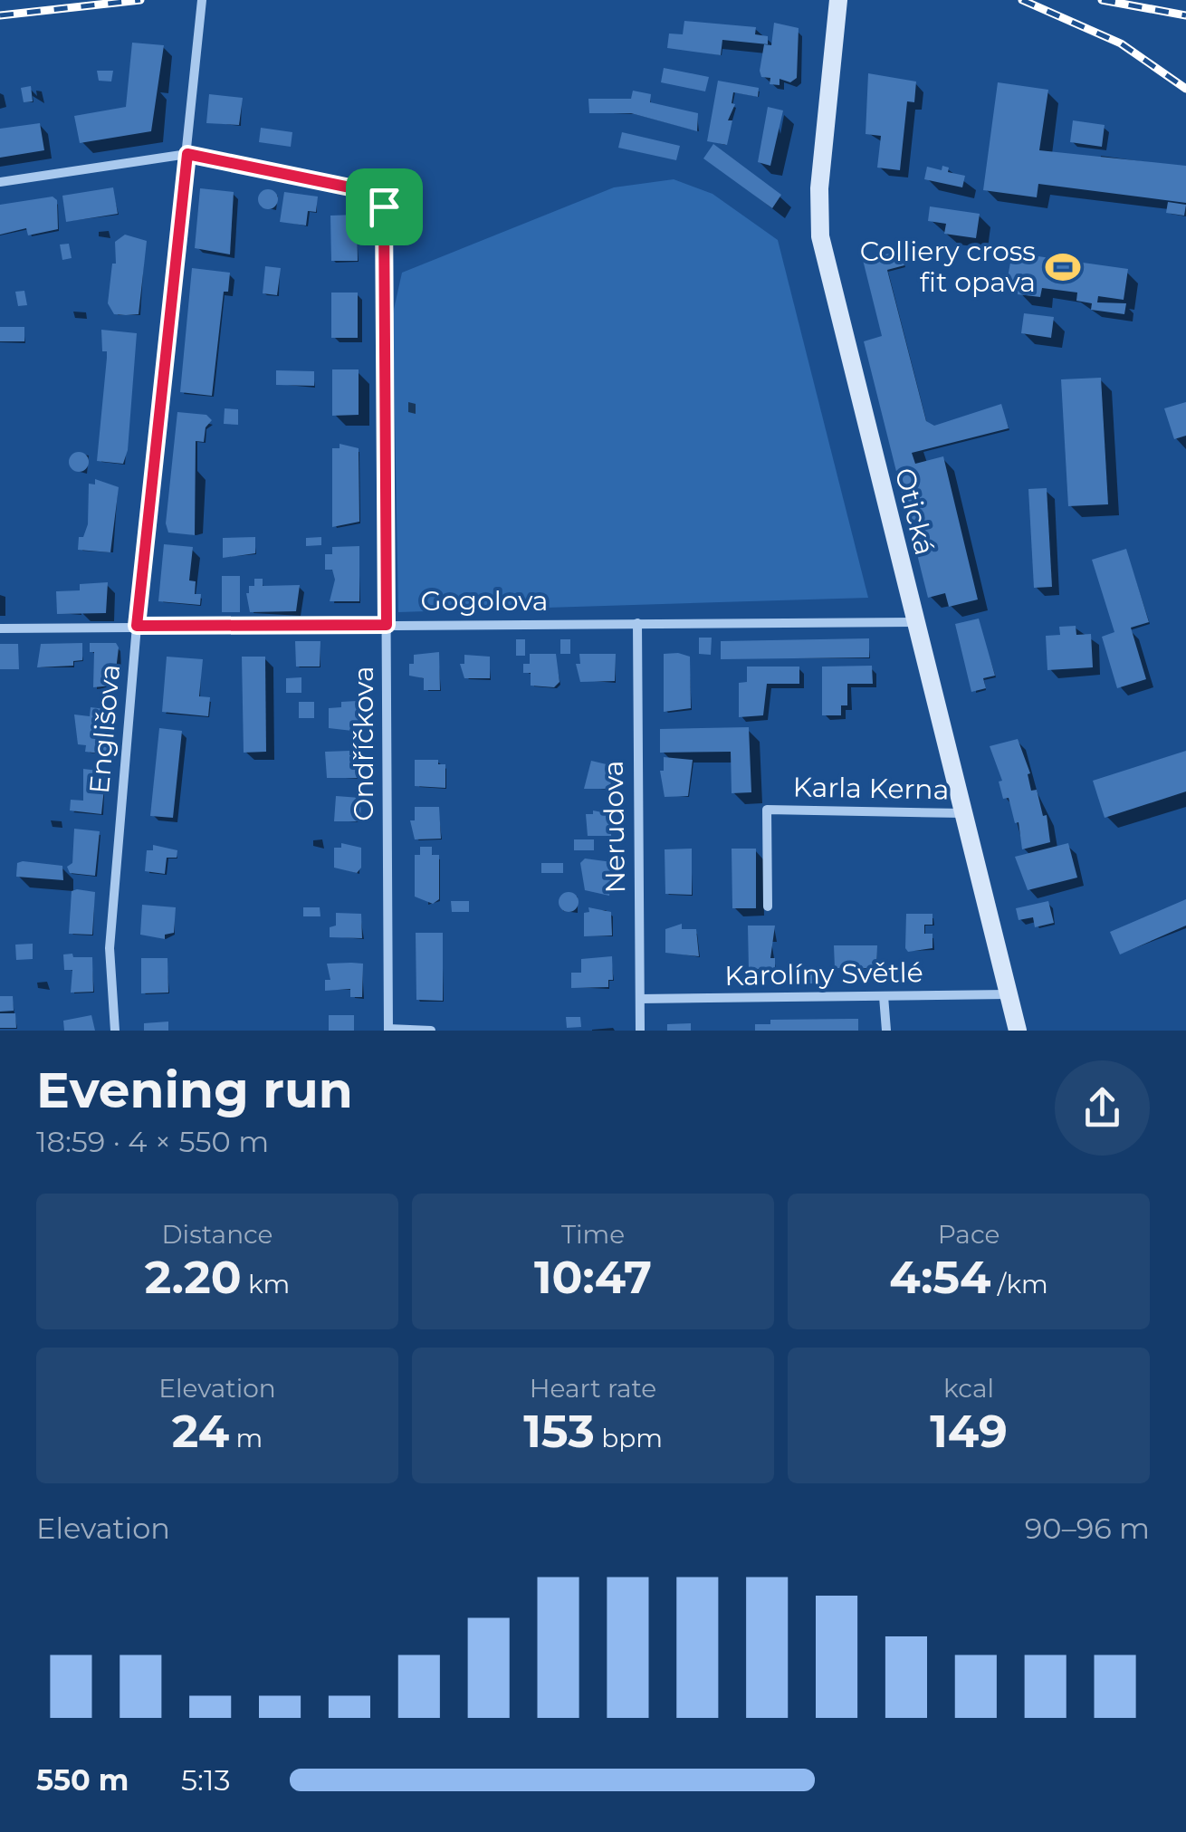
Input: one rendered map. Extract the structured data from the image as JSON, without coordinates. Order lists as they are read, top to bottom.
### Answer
{
  "streets": {
    "street": [
      "Otická",
      "Gogolova",
      "Englišova",
      "Ondříčkova",
      "Karla Kerna",
      "Nerudova",
      "Karolíny Světlé"
    ]
  },
  "crossings": [
    ["Otická", "Gogolova"],
    ["Otická", "Karla Kerna"],
    ["Otická", "Karolíny Světlé"],
    ["Gogolova", "Englišova"],
    ["Gogolova", "Ondříčkova"],
    ["Gogolova", "Nerudova"],
    ["Englišova", "Ondříčkova"],
    ["Nerudova", "Karolíny Světlé"]
  ],
  "places": {
    "sports": ["Colliery cross fit opava"]
  },
  "page": {
    "heading": ["Evening run", "18:59 · 4 × 550 m"],
    "stats": [
      ["Distance", "2.20 km"],
      ["Time", "10:47"],
      ["Pace", "4:54 /km"],
      ["Elevation", "24 m"],
      ["Heart rate", "153 bpm"],
      ["kcal", "149"]
    ],
    "chart": ["Elevation", "90–96 m"],
    "list": [
      {
        "name": "550 m",
        "note": "5:13"
      }
    ]
  }
}
